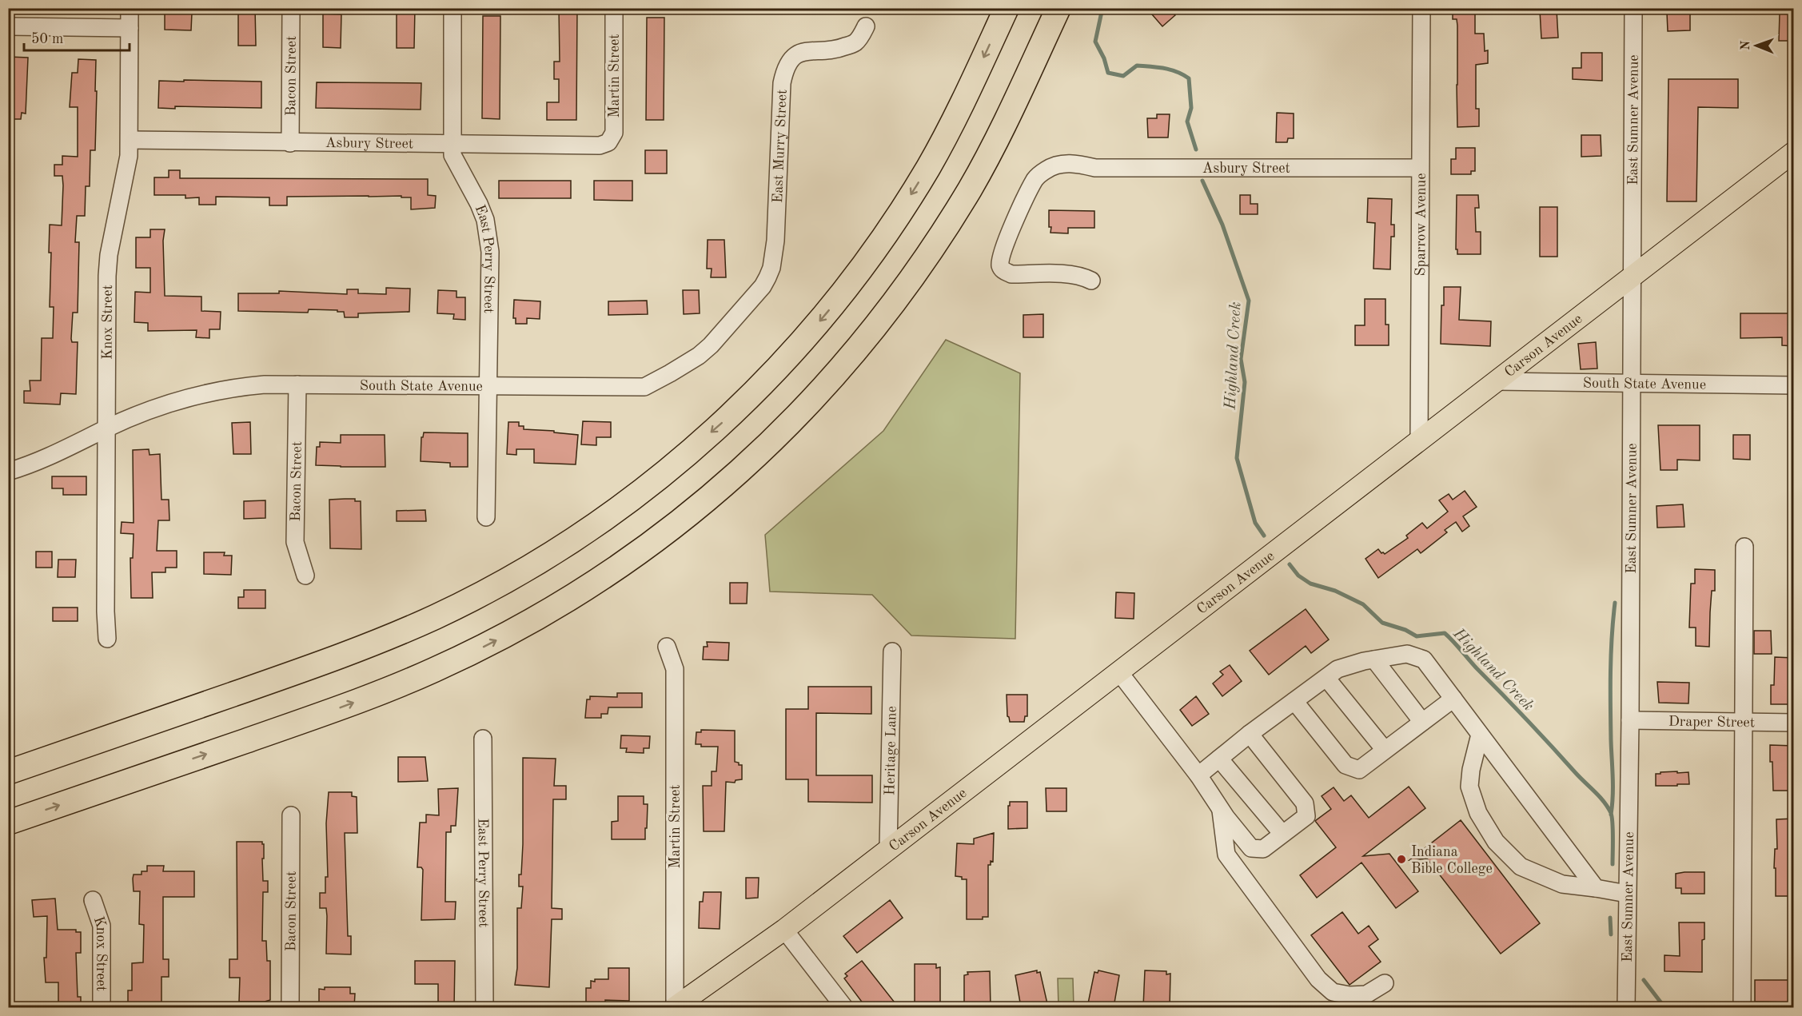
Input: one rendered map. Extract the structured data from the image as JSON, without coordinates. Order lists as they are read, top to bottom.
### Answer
{
  "streets": {
    "main road": ["Carson Avenue"],
    "street": [
      "Bacon Street",
      "Martin Street",
      "East Sumner Avenue",
      "Asbury Street",
      "East Murry Street",
      "Sparrow Avenue",
      "East Perry Street",
      "Knox Street",
      "South State Avenue",
      "Draper Street",
      "Heritage Lane"
    ]
  },
  "crossings": [
    ["Bacon Street", "Asbury Street"],
    ["Bacon Street", "South State Avenue"],
    ["Martin Street", "Asbury Street"],
    ["Martin Street", "Carson Avenue"],
    ["East Sumner Avenue", "Carson Avenue"],
    ["East Sumner Avenue", "South State Avenue"],
    ["East Sumner Avenue", "Draper Street"],
    ["Asbury Street", "Sparrow Avenue"],
    ["Asbury Street", "East Perry Street"],
    ["Asbury Street", "Knox Street"],
    ["East Murry Street", "South State Avenue"],
    ["Sparrow Avenue", "Carson Avenue"],
    ["East Perry Street", "South State Avenue"],
    ["Knox Street", "South State Avenue"],
    ["Carson Avenue", "South State Avenue"],
    ["Carson Avenue", "Heritage Lane"]
  ],
  "water": ["Highland Creek"],
  "places": ["Indiana Bible College"],
  "scale_bar": "50 m",
  "north": "left"
}
